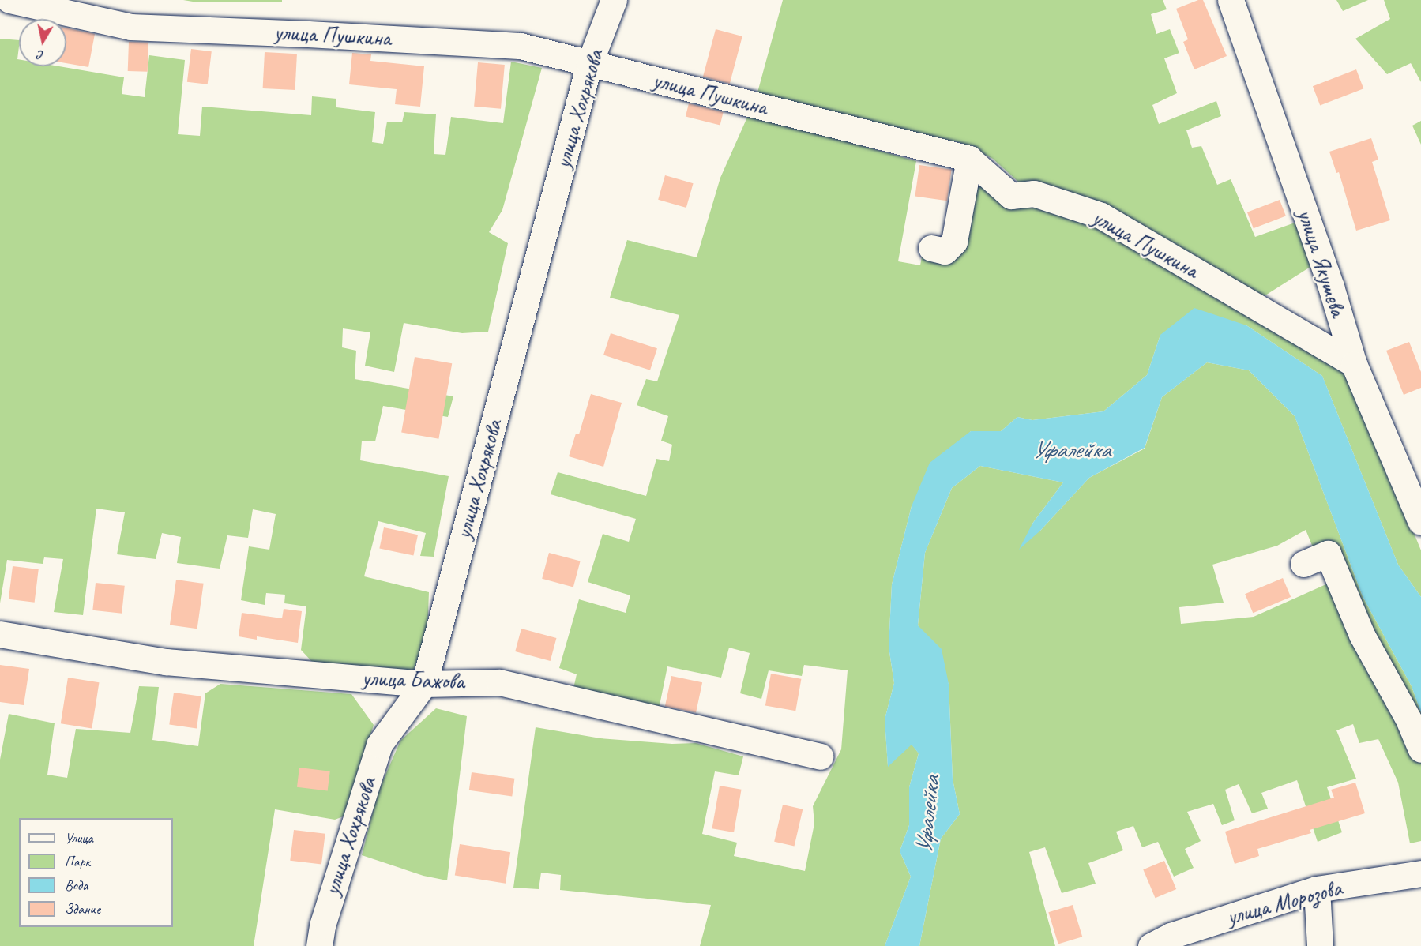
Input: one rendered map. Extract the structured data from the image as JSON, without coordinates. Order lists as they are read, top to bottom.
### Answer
{
  "streets": {
    "street": [
      "улица Пушкина",
      "улица Хохрякова",
      "улица Якушева",
      "улица Бажова",
      "улица Морозова"
    ]
  },
  "crossings": [
    ["улица Пушкина", "улица Хохрякова"],
    ["улица Пушкина", "улица Якушева"],
    ["улица Хохрякова", "улица Бажова"]
  ],
  "water": ["Уфалейка"],
  "legend": [
    "Улица",
    "Парк",
    "Вода",
    "Здание"
  ],
  "north": "bottom"
}
